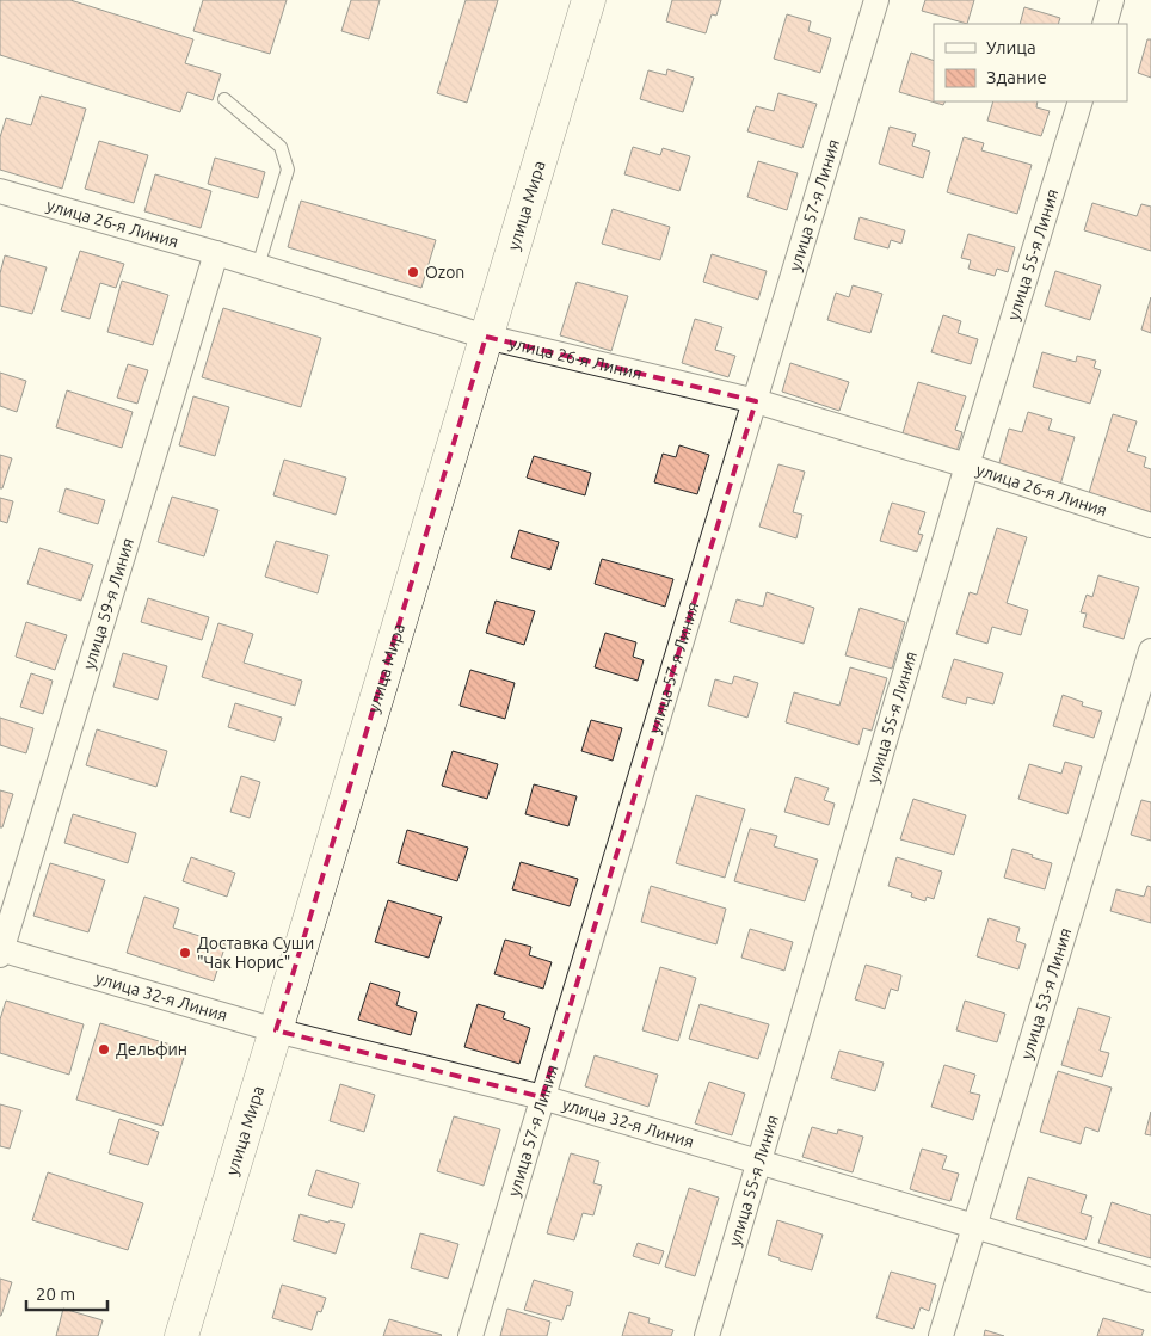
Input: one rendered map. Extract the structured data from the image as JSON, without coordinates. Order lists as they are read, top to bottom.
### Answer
{
  "streets": {
    "main road": ["улица Мира"],
    "street": [
      "улица 57-я Линия",
      "улица 26-я Линия",
      "улица 55-я Линия",
      "улица 59-я Линия",
      "улица 53-я Линия",
      "улица 32-я Линия"
    ]
  },
  "crossings": [
    ["улица Мира", "улица 26-я Линия"],
    ["улица Мира", "улица 32-я Линия"],
    ["улица 57-я Линия", "улица 26-я Линия"],
    ["улица 57-я Линия", "улица 32-я Линия"],
    ["улица 26-я Линия", "улица 55-я Линия"],
    ["улица 26-я Линия", "улица 59-я Линия"],
    ["улица 55-я Линия", "улица 32-я Линия"],
    ["улица 59-я Линия", "улица 32-я Линия"],
    ["улица 53-я Линия", "улица 32-я Линия"]
  ],
  "places": ["Ozon", "Доставка Суши \"Чак Норис\"", "Дельфин"],
  "legend": ["Улица", "Здание"],
  "scale_bar": "20 m"
}
